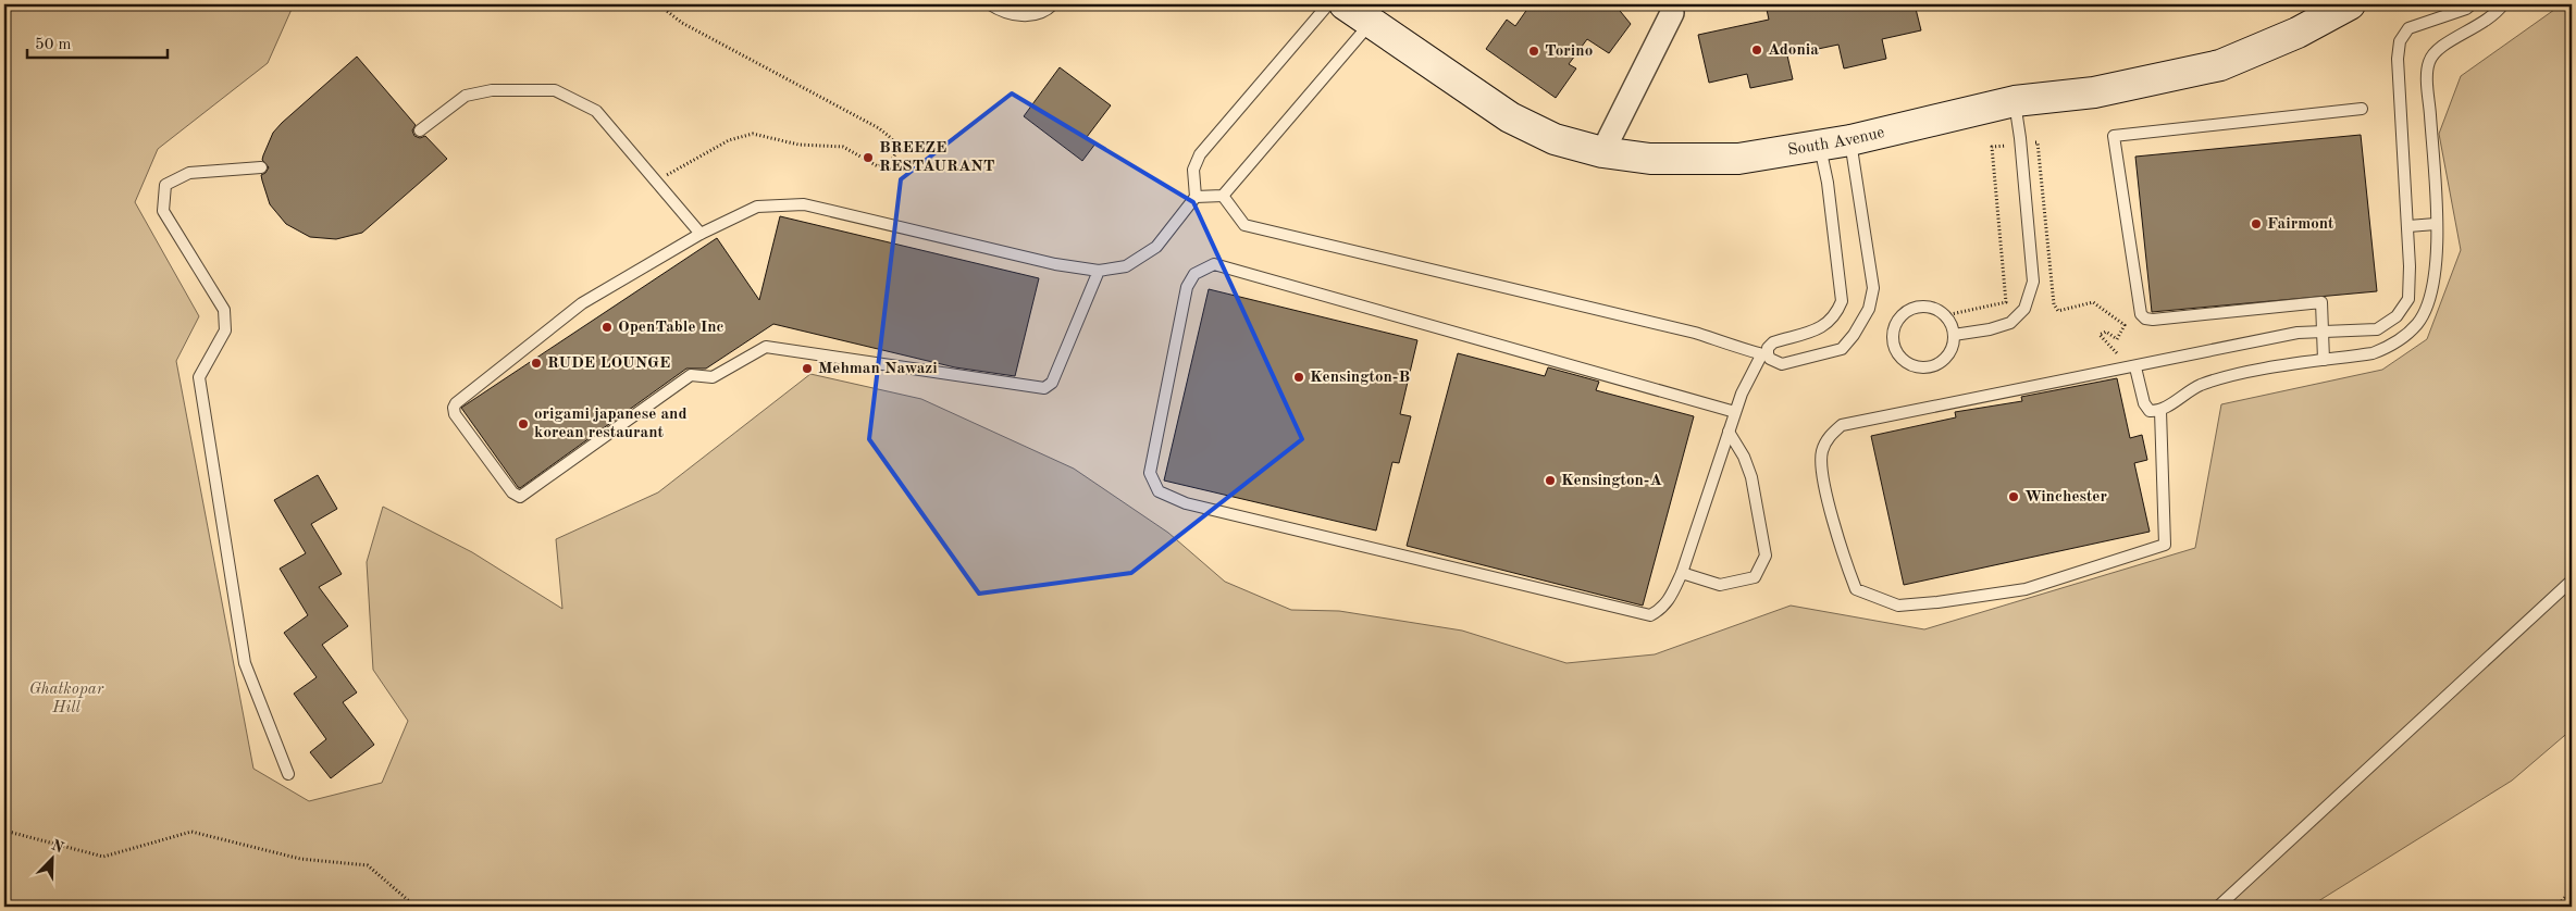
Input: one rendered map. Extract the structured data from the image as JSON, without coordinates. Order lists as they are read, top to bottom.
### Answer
{
  "streets": {
    "street": ["South Avenue"]
  },
  "parks": ["Ghatkopar Hill"],
  "places": [
    "Adonia",
    "Torino",
    "BREEZE RESTAURANT",
    "Fairmont",
    "OpenTable Inc",
    "RUDE LOUNGE",
    "Mehman Nawazi",
    "Kensington-B",
    "origami japanese and korean restaurant",
    "Kensington-A",
    "Winchester"
  ],
  "scale_bar": "50 m",
  "north": "top right"
}
